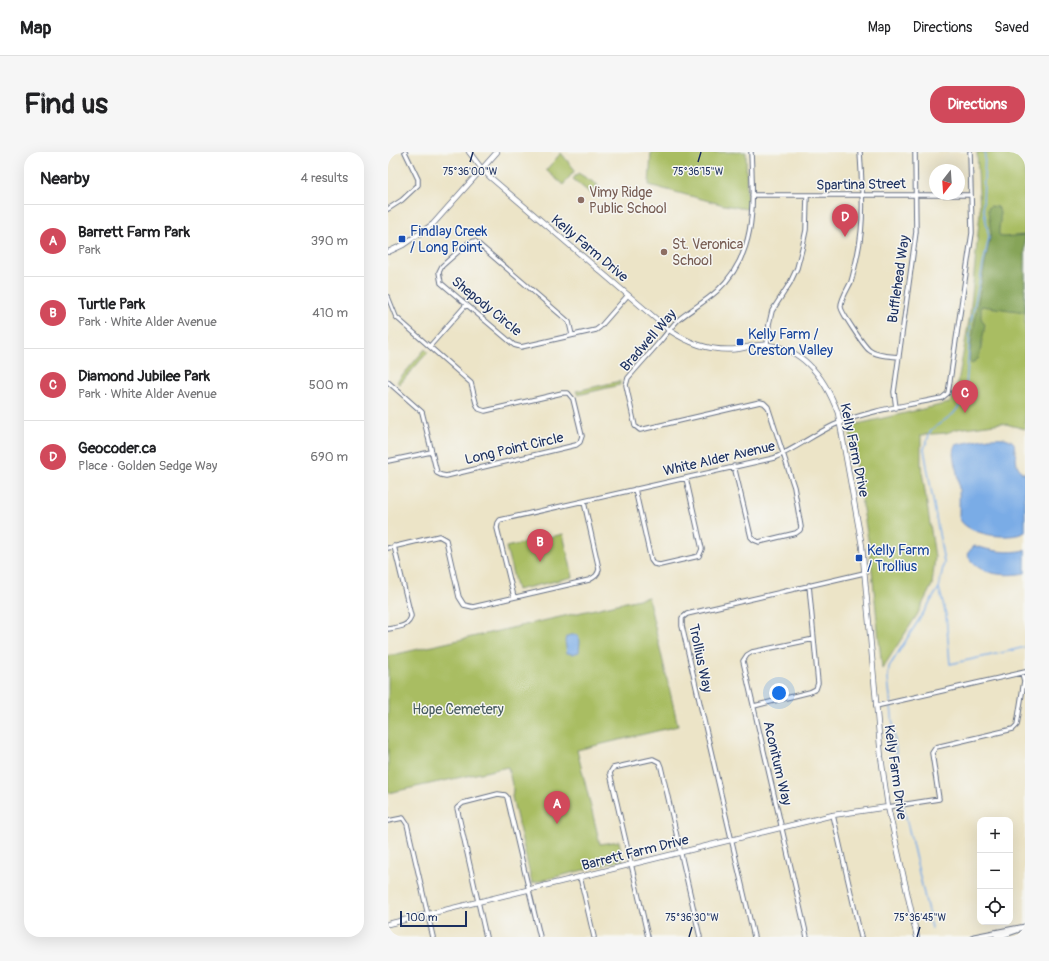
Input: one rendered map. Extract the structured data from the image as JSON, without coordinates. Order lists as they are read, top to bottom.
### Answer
{
  "streets": {
    "street": [
      "Spartina Street",
      "Kelly Farm Drive",
      "Bufflehead Way",
      "Shepody Circle",
      "Bradwell Way",
      "Long Point Circle",
      "White Alder Avenue",
      "Trollius Way",
      "Aconitum Way",
      "Barrett Farm Drive"
    ]
  },
  "crossings": [
    ["Spartina Street", "Bufflehead Way"],
    ["Spartina Street", "Bradwell Way"],
    ["Spartina Street", "White Alder Avenue"],
    ["Kelly Farm Drive", "Shepody Circle"],
    ["Kelly Farm Drive", "Bradwell Way"],
    ["Kelly Farm Drive", "White Alder Avenue"],
    ["Kelly Farm Drive", "Trollius Way"],
    ["Kelly Farm Drive", "Barrett Farm Drive"],
    ["Bufflehead Way", "White Alder Avenue"],
    ["Bradwell Way", "White Alder Avenue"],
    ["Trollius Way", "Barrett Farm Drive"],
    ["Aconitum Way", "Barrett Farm Drive"]
  ],
  "parks": ["Hope Cemetery"],
  "places": {
    "other": ["Vimy Ridge Public School", "St. Veronica School"],
    "transit": ["Findlay Creek / Long Point", "Kelly Farm / Creston Valley", "Kelly Farm / Trollius"]
  },
  "scale_bar": "100 m",
  "north": "bottom",
  "page": {
    "header": "Map",
    "nav": ["Map", "Directions", "Saved"],
    "buttons": "Directions",
    "title": "Find us",
    "heading": ["Nearby", "4 results"],
    "list": [
      {
        "mark": "A",
        "name": "Barrett Farm Park",
        "note": "Park",
        "value": "390 m"
      },
      {
        "mark": "B",
        "name": "Turtle Park",
        "note": "Park · White Alder Avenue",
        "value": "410 m"
      },
      {
        "mark": "C",
        "name": "Diamond Jubilee Park",
        "note": "Park · White Alder Avenue",
        "value": "500 m"
      },
      {
        "mark": "D",
        "name": "Geocoder.ca",
        "note": "Place · Golden Sedge Way",
        "value": "690 m"
      }
    ],
    "pins": [
      "D",
      "C",
      "B",
      "A"
    ],
    "map_buttons": ["+", "−"],
    "scale": "100 m"
  },
  "coordinates": [
    "75°36'00\"W",
    "75°36'15\"W",
    "75°36'30\"W",
    "75°36'45\"W"
  ]
}
